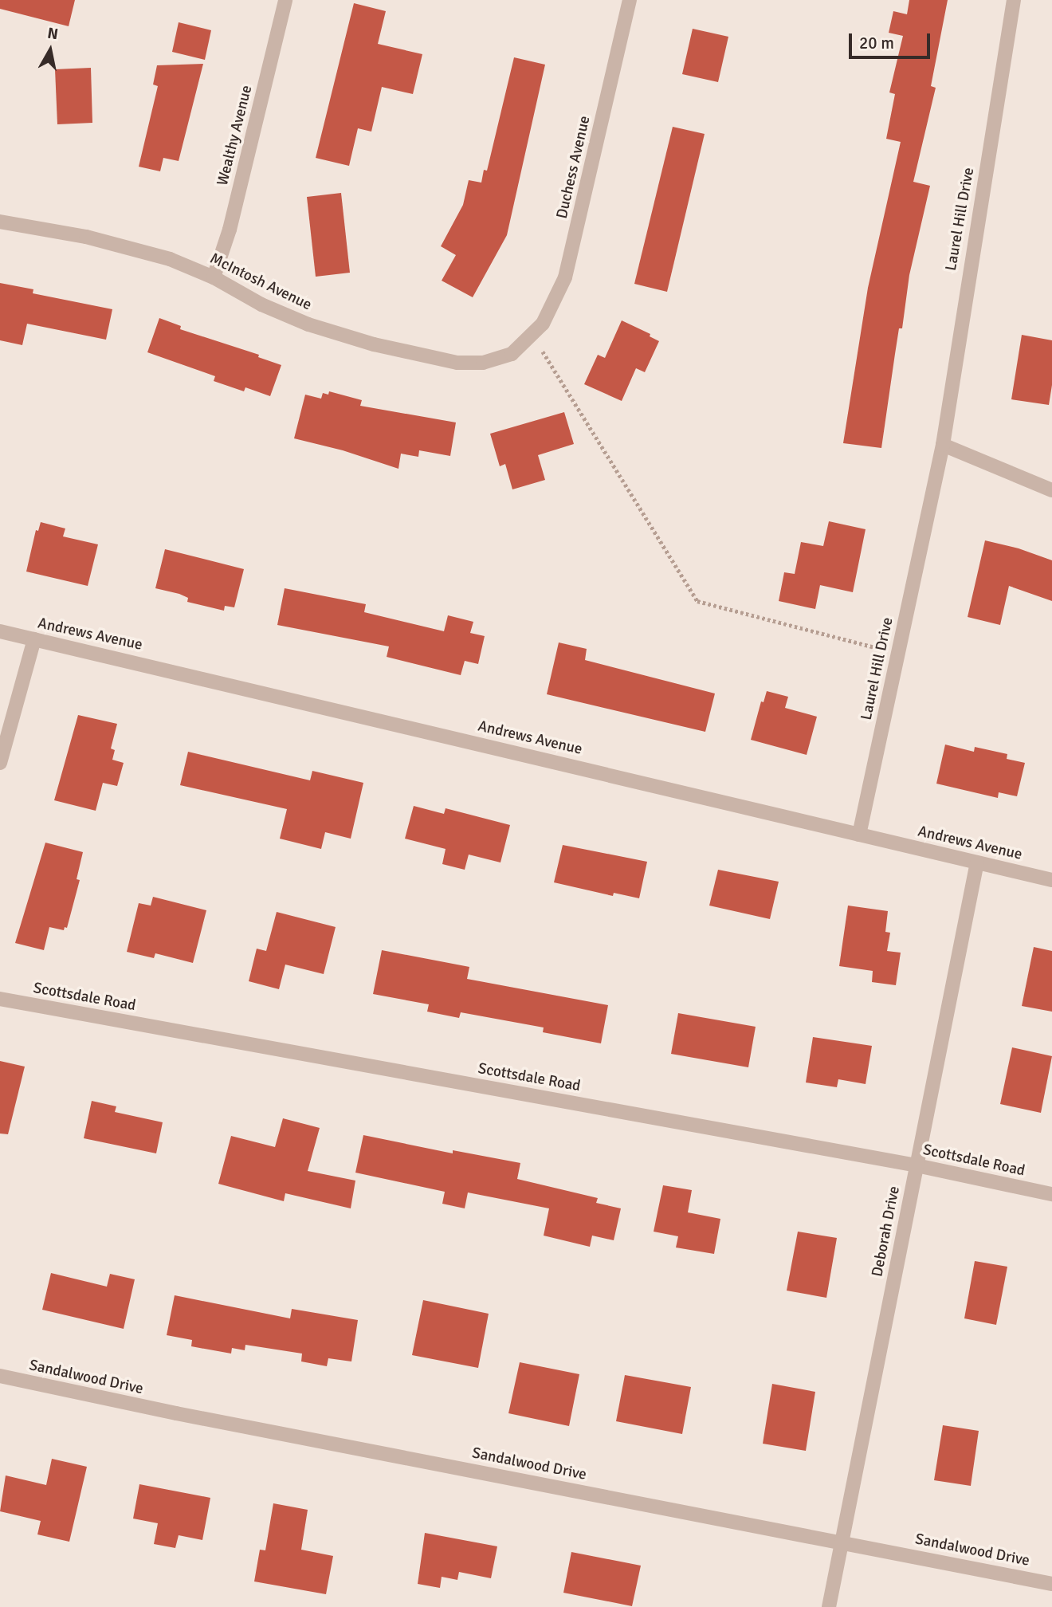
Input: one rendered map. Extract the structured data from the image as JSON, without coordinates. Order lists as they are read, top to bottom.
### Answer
{
  "streets": {
    "street": [
      "Wealthy Avenue",
      "Duchess Avenue",
      "Laurel Hill Drive",
      "McIntosh Avenue",
      "Andrews Avenue",
      "Scottsdale Road",
      "Deborah Drive",
      "Sandalwood Drive"
    ]
  },
  "crossings": [
    ["Wealthy Avenue", "McIntosh Avenue"],
    ["Duchess Avenue", "McIntosh Avenue"],
    ["Laurel Hill Drive", "Andrews Avenue"],
    ["Andrews Avenue", "Deborah Drive"],
    ["Scottsdale Road", "Deborah Drive"],
    ["Deborah Drive", "Sandalwood Drive"]
  ],
  "scale_bar": "20 m",
  "north": "top"
}
